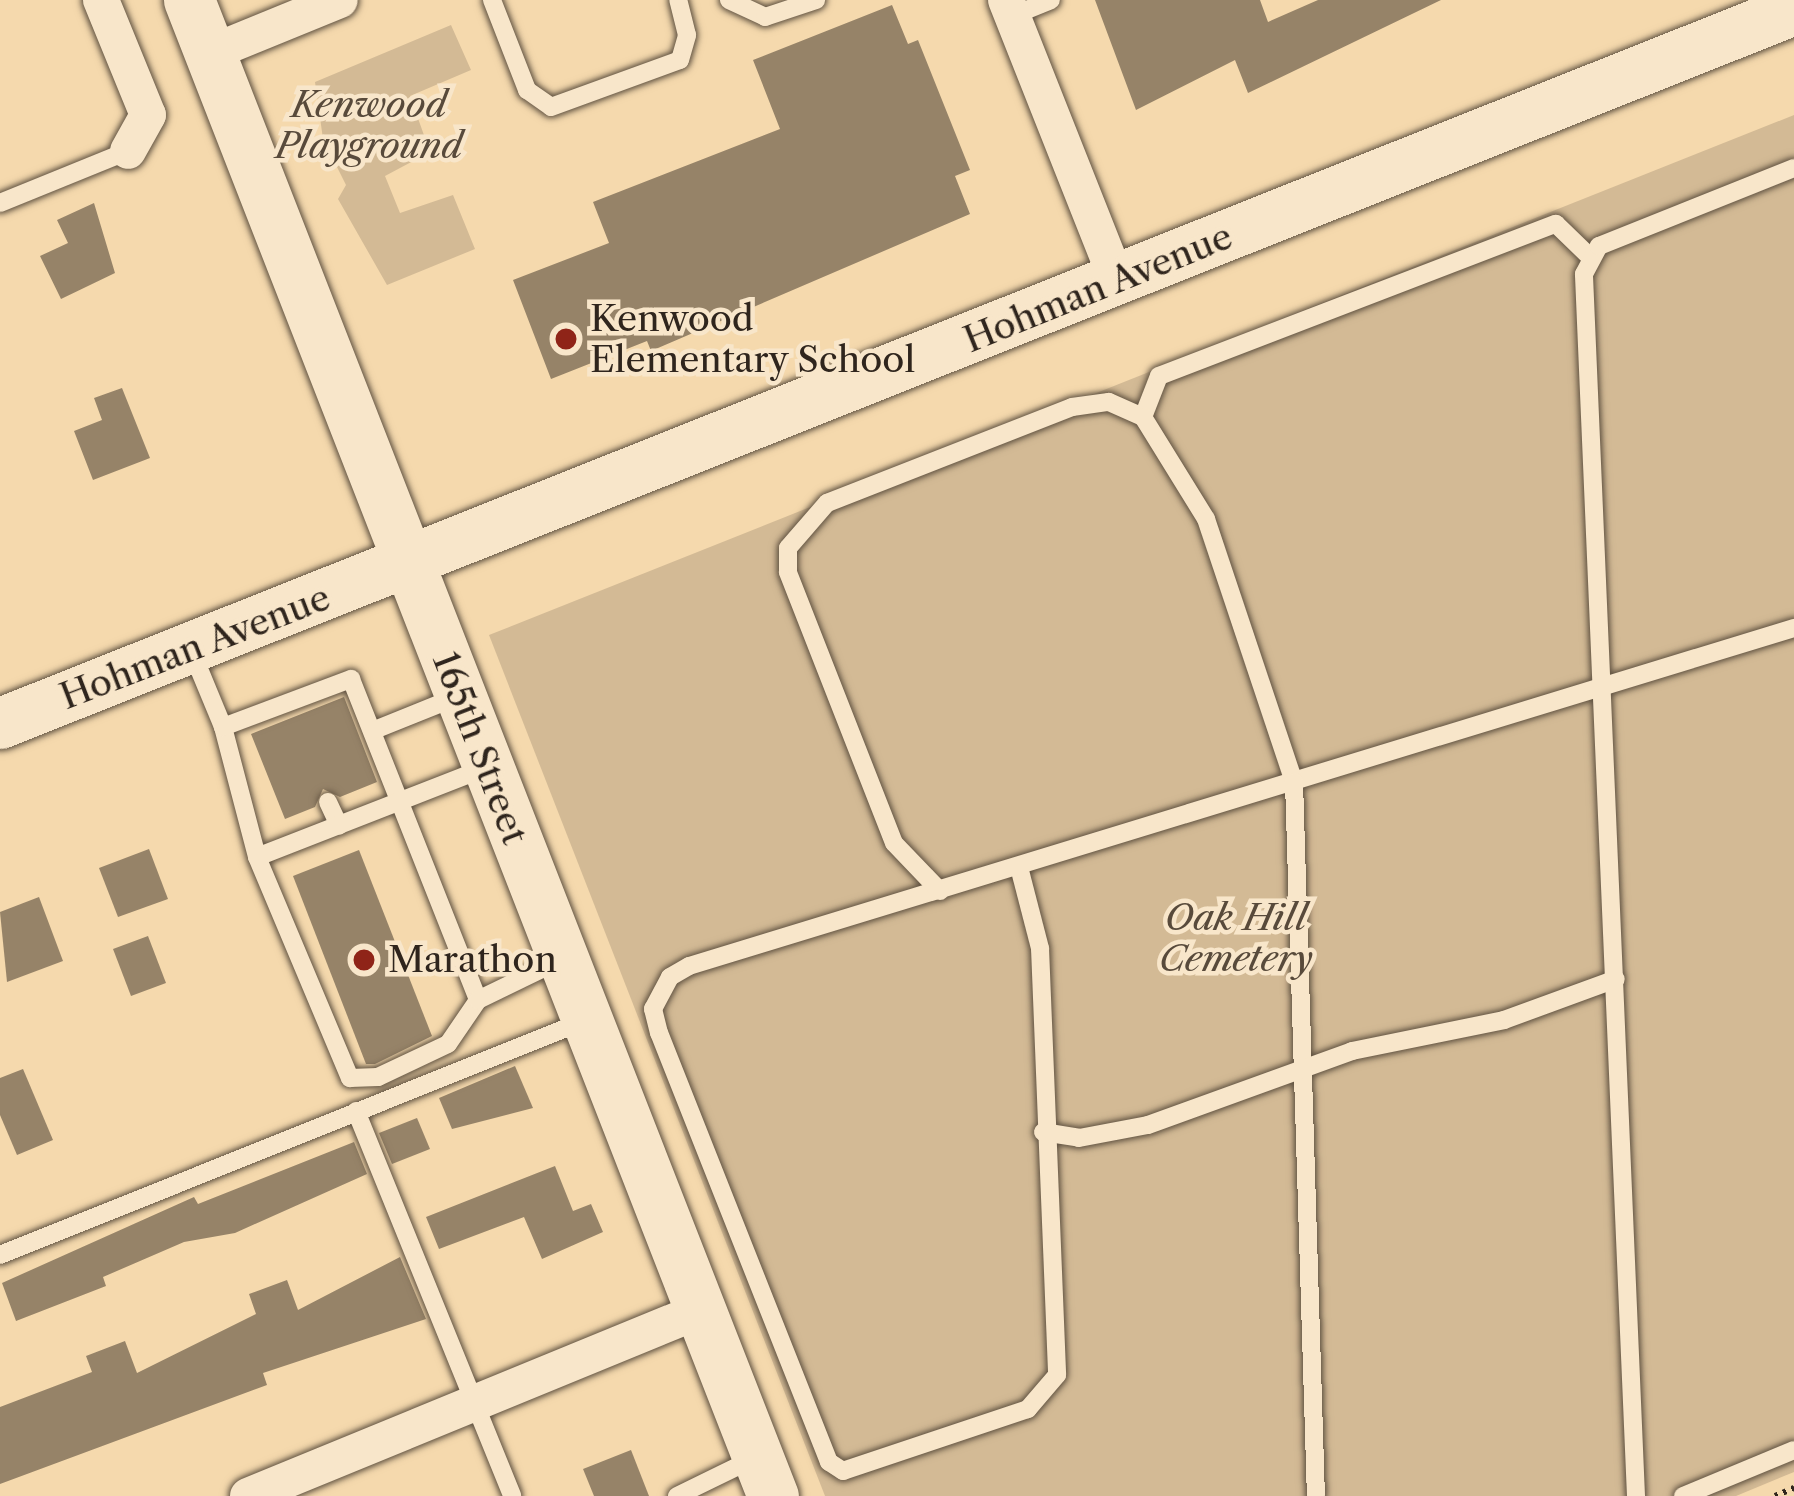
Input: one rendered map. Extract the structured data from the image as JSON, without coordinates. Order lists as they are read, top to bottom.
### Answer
{
  "streets": {
    "main road": ["Hohman Avenue", "165th Street"]
  },
  "crossings": [
    ["Hohman Avenue", "165th Street"]
  ],
  "parks": ["Kenwood Playground", "Oak Hill Cemetery"],
  "places": ["Kenwood Elementary School", "Marathon"]
}
